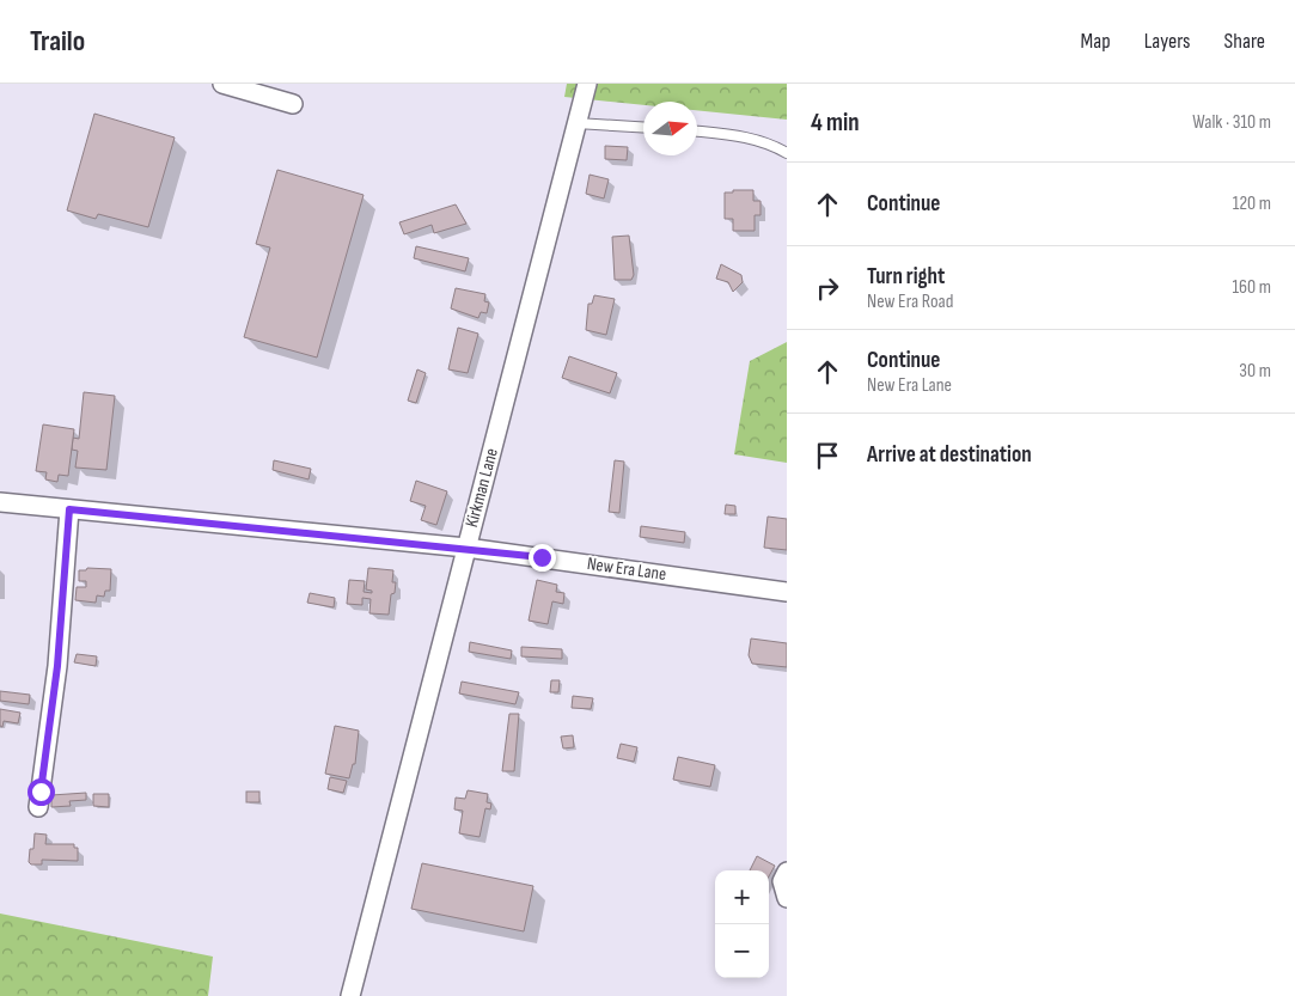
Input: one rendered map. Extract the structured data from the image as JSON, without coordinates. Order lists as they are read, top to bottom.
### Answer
{
  "streets": {
    "street": ["Kirkman Lane", "New Era Lane"]
  },
  "crossings": [
    ["Kirkman Lane", "New Era Lane"]
  ],
  "north": "right",
  "page": {
    "header": "Trailo",
    "nav": ["Map", "Layers", "Share"],
    "heading": ["4 min", "Walk · 310 m"],
    "list": [
      ["Continue", "120 m"],
      ["Turn right", "New Era Road", "160 m"],
      ["Continue", "New Era Lane", "30 m"],
      "Arrive at destination"
    ],
    "map_buttons": ["+", "−"]
  }
}
